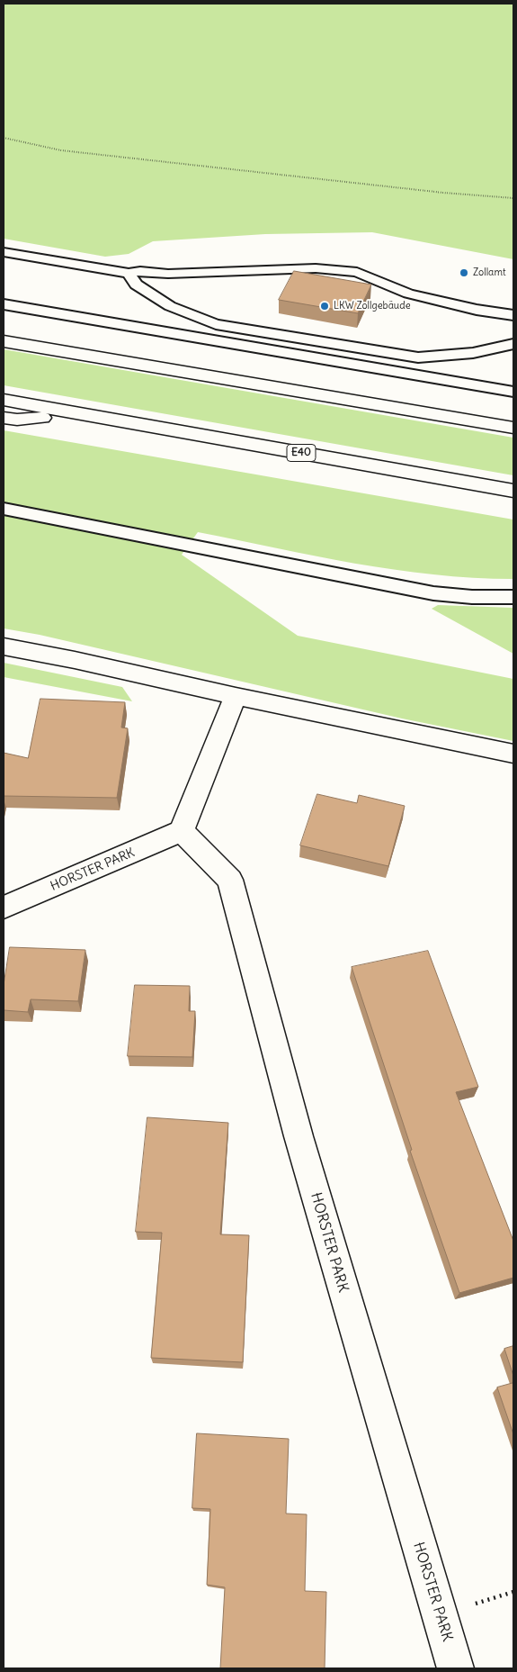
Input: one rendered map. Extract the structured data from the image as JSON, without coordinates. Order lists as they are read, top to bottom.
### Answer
{
  "streets": {
    "main road": ["E40", "HORSTER PARK"]
  },
  "places": ["Zollamt", "LKW Zollgebäude"]
}
